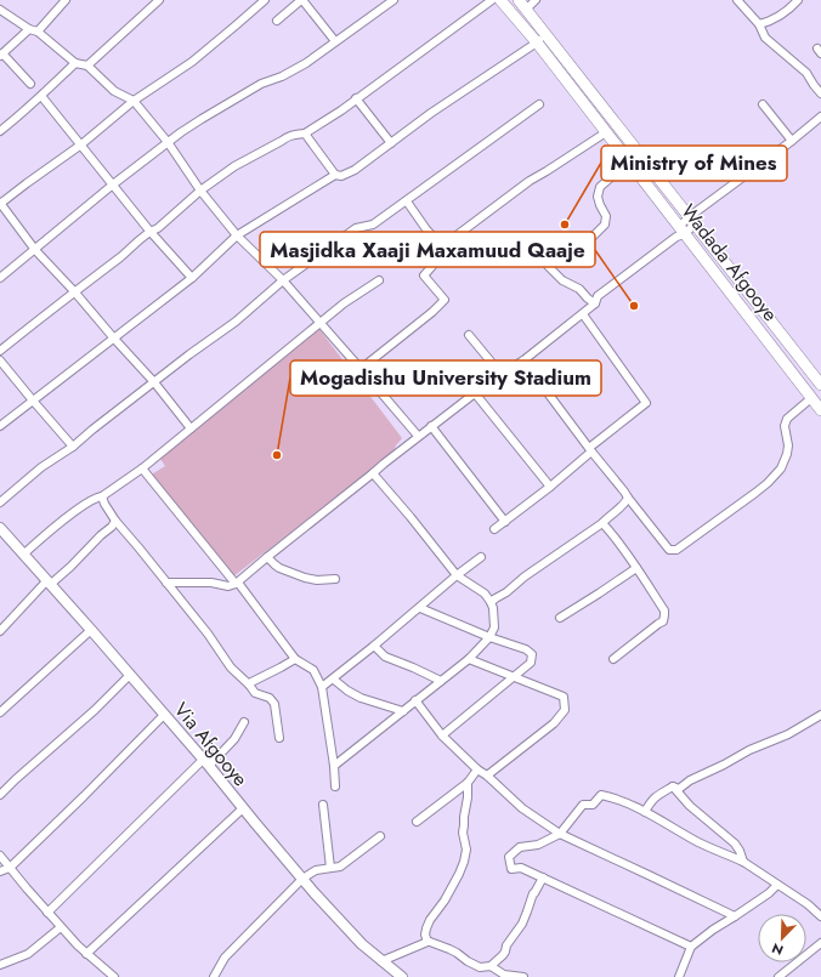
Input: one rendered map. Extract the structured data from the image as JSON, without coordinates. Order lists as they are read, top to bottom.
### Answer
{
  "streets": {
    "highway": ["Wadada Afgooye"],
    "main road": ["Via Afgooye"]
  },
  "places": ["Ministry of Mines", "Masjidka Xaaji Maxamuud Qaaje", "Mogadishu University Stadium"],
  "north": "bottom left"
}
